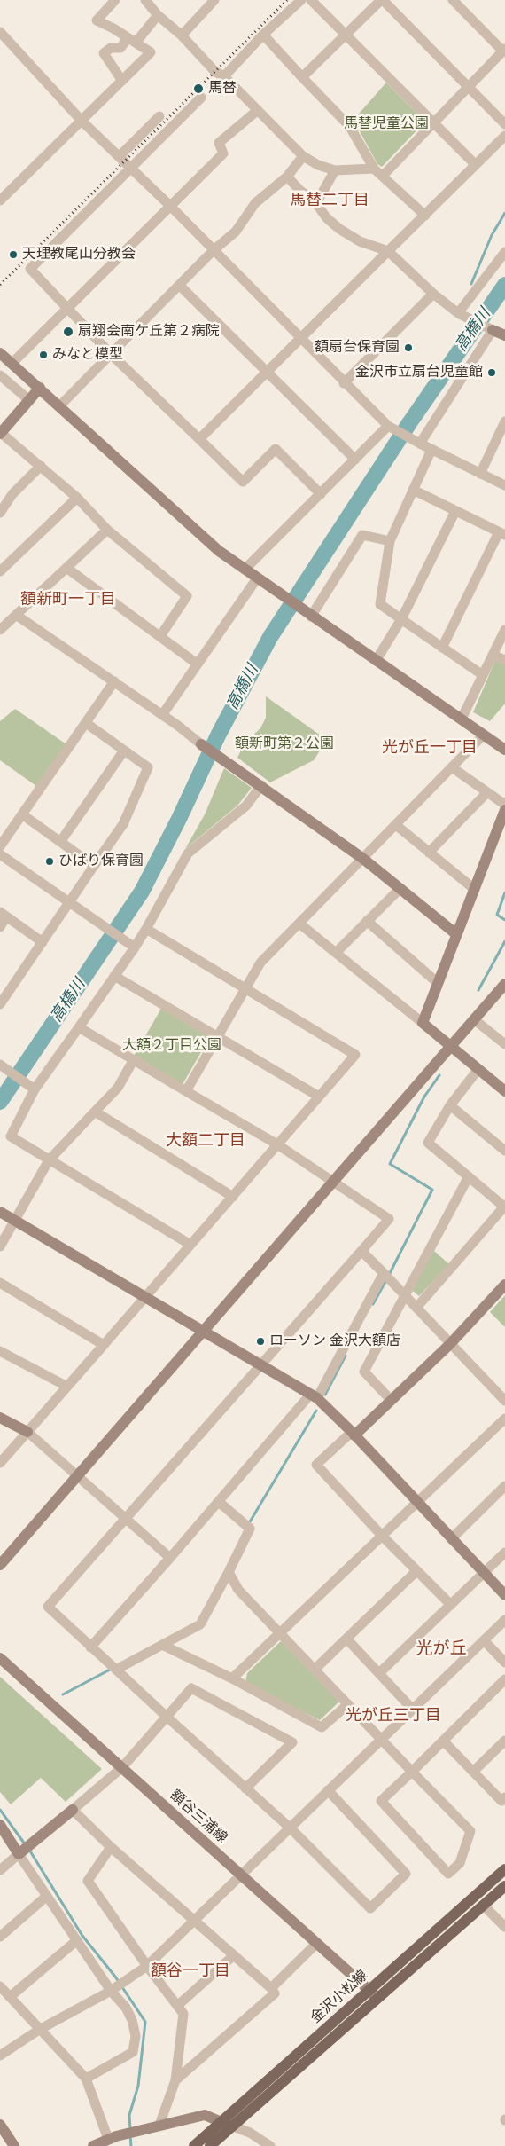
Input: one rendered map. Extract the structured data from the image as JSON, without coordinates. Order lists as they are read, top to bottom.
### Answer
{
  "streets": {
    "main road": ["金沢小松線"],
    "street": ["額谷三浦線"]
  },
  "crossings": [
    ["額谷三浦線", "金沢小松線"]
  ],
  "districts": [
    "馬替二丁目",
    "額新町一丁目",
    "光が丘一丁目",
    "大額二丁目",
    "光が丘",
    "光が丘三丁目",
    "額谷一丁目"
  ],
  "water": ["高橋川"],
  "parks": ["馬替児童公園", "額新町第２公園", "大額２丁目公園"],
  "places": [
    "馬替",
    "天理教尾山分教会",
    "扇翔会南ケ丘第２病院",
    "額扇台保育園",
    "みなと模型",
    "金沢市立扇台児童館",
    "ひばり保育園",
    "ローソン 金沢大額店"
  ]
}
